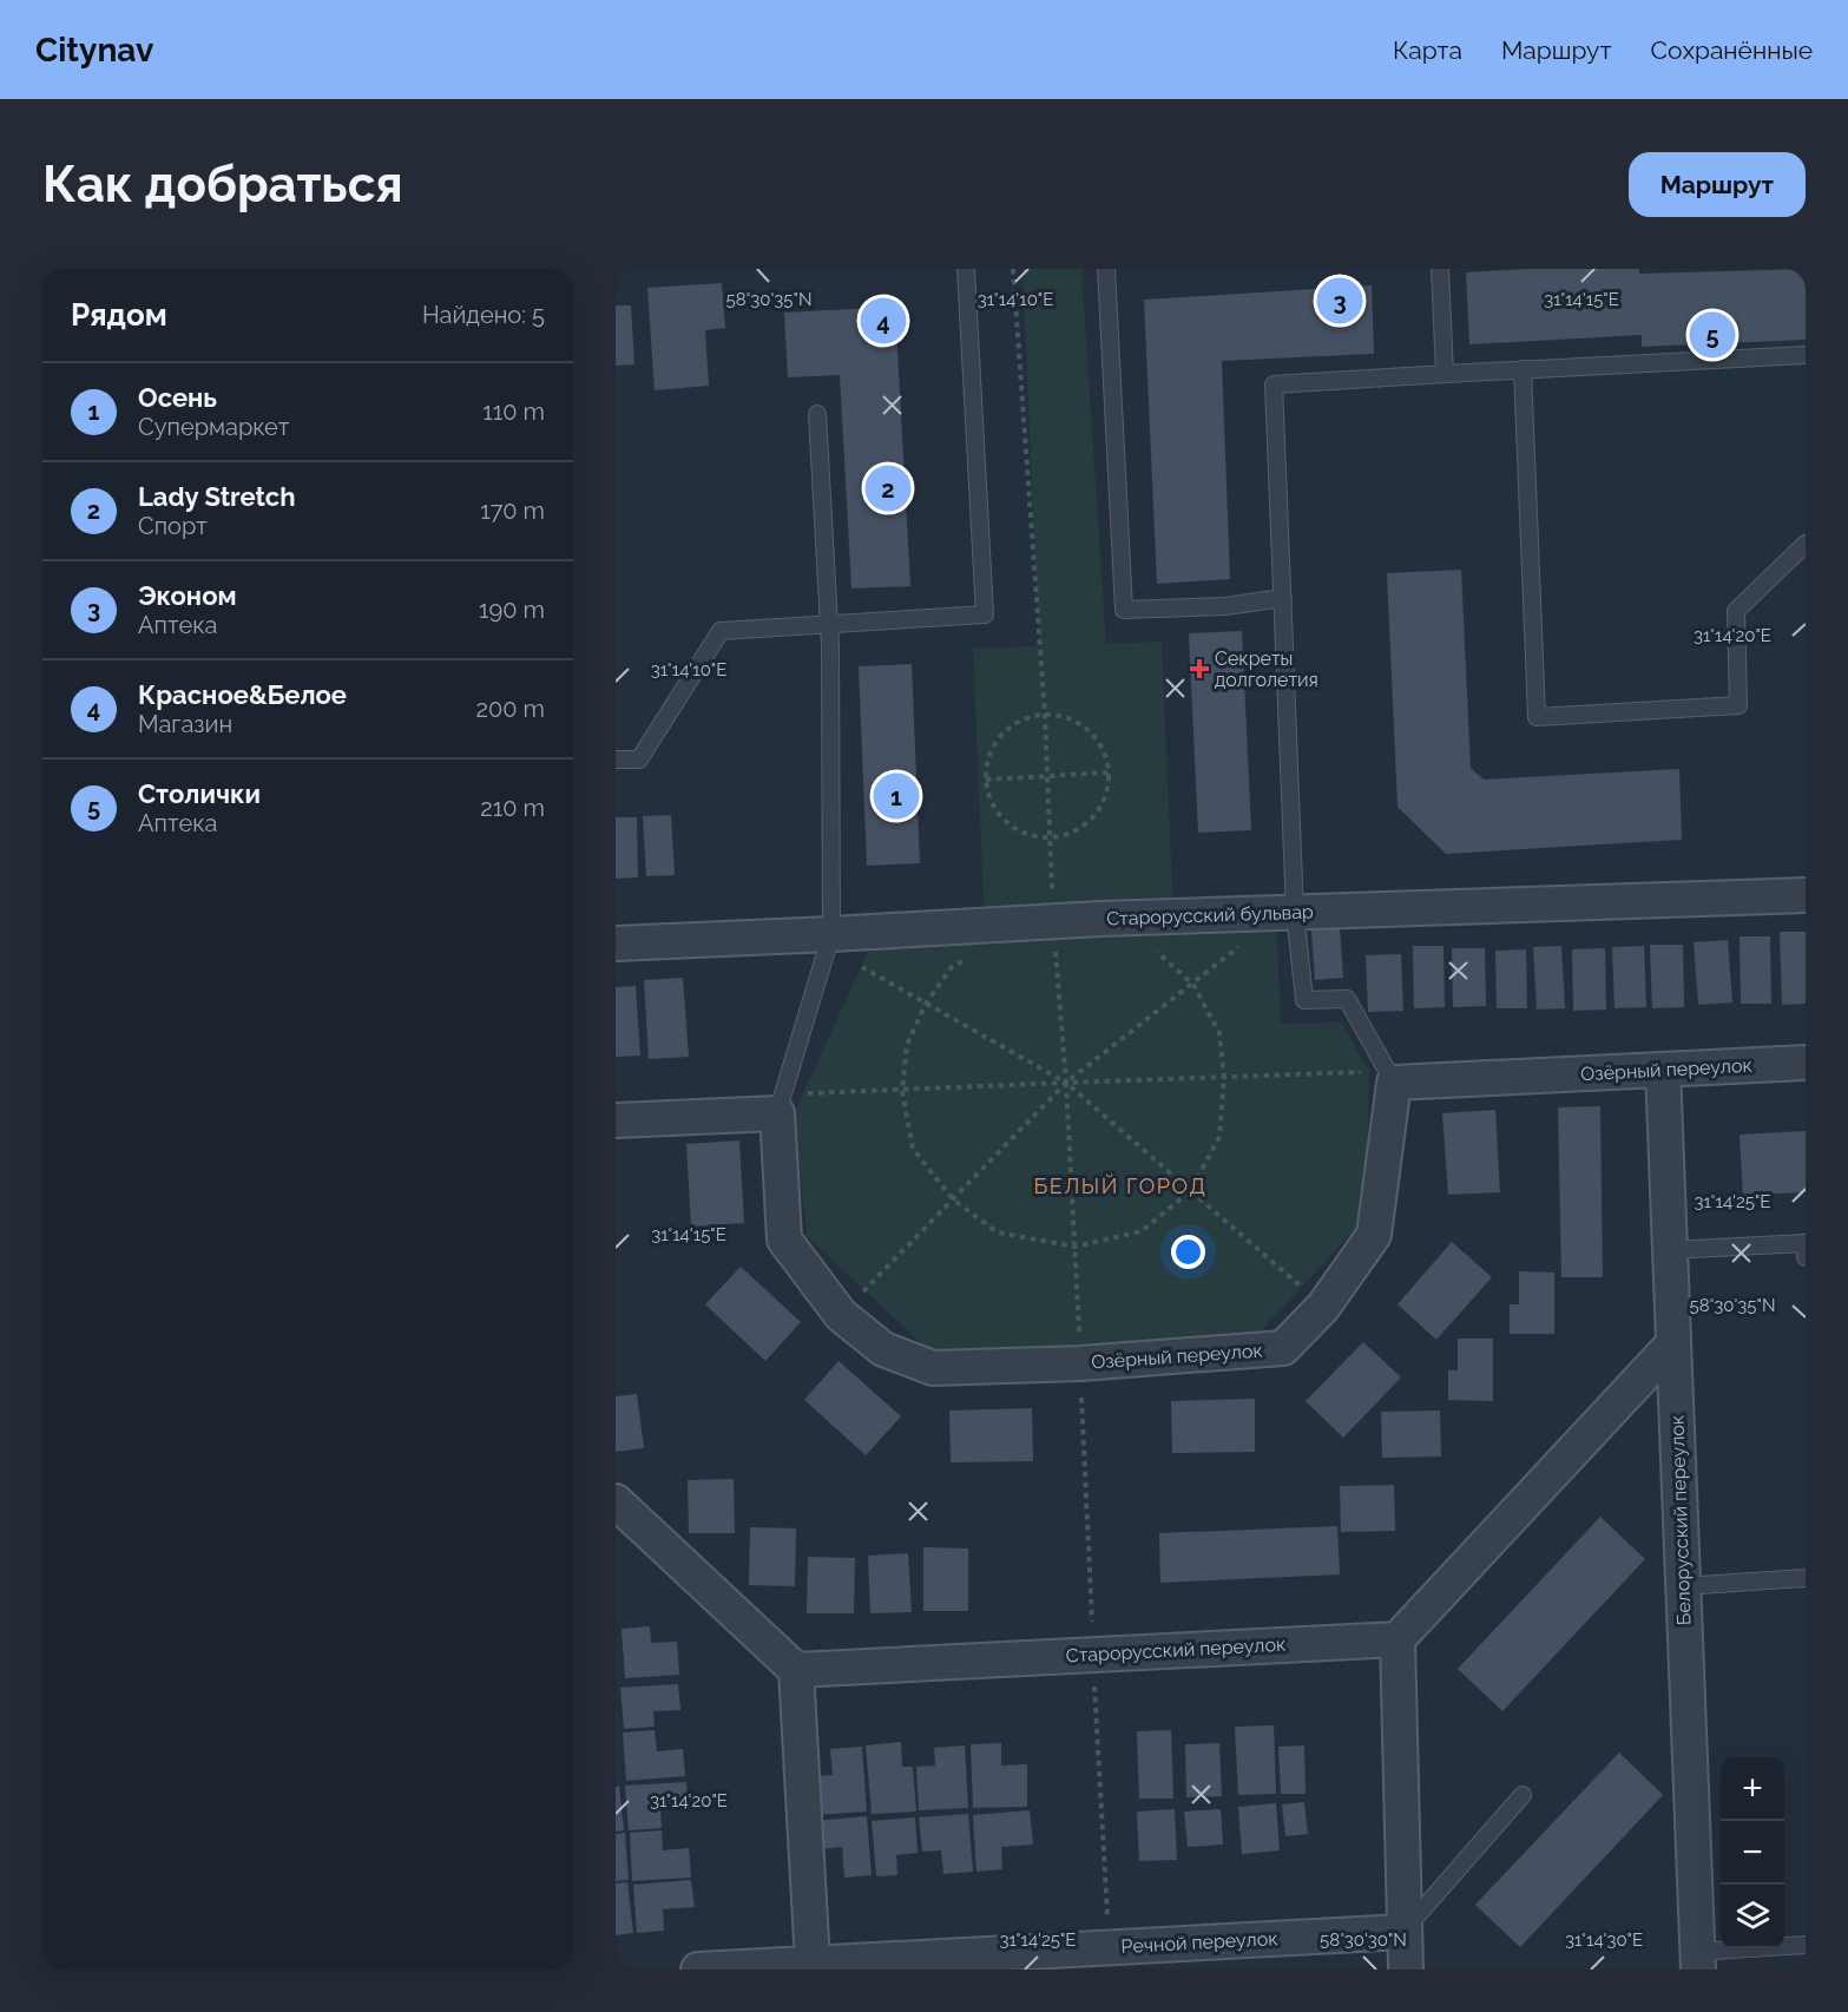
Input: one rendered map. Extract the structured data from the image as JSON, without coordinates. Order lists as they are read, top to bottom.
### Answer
{
  "streets": {
    "street": [
      "Старорусский бульвар",
      "Озёрный переулок",
      "Белорусский переулок",
      "Старорусский переулок",
      "Речной переулок"
    ]
  },
  "crossings": [
    ["Озёрный переулок", "Белорусский переулок"]
  ],
  "districts": ["БЕЛЫЙ ГОРОД"],
  "places": {
    "health": ["Секреты долголетия"]
  },
  "page": {
    "header": "Citynav",
    "nav": ["Карта", "Маршрут", "Сохранённые"],
    "buttons": "Маршрут",
    "title": "Как добраться",
    "heading": ["Рядом", "Найдено: 5"],
    "pins": [
      "3",
      "4",
      "5",
      "2",
      "1"
    ],
    "list": [
      {
        "mark": "1",
        "name": "Осень",
        "note": "Супермаркет",
        "value": "110 m"
      },
      {
        "mark": "2",
        "name": "Lady Stretch",
        "note": "Спорт",
        "value": "170 m"
      },
      {
        "mark": "3",
        "name": "Эконом",
        "note": "Аптека",
        "value": "190 m"
      },
      {
        "mark": "4",
        "name": "Красное&Белое",
        "note": "Магазин",
        "value": "200 m"
      },
      {
        "mark": "5",
        "name": "Столички",
        "note": "Аптека",
        "value": "210 m"
      }
    ],
    "map_buttons": ["+", "−"]
  },
  "coordinates": [
    "58°30'35\"N",
    "31°14'10\"E",
    "31°14'15\"E",
    "31°14'20\"E",
    "31°14'25\"E",
    "31°14'30\"E",
    "58°30'30\"N"
  ]
}
